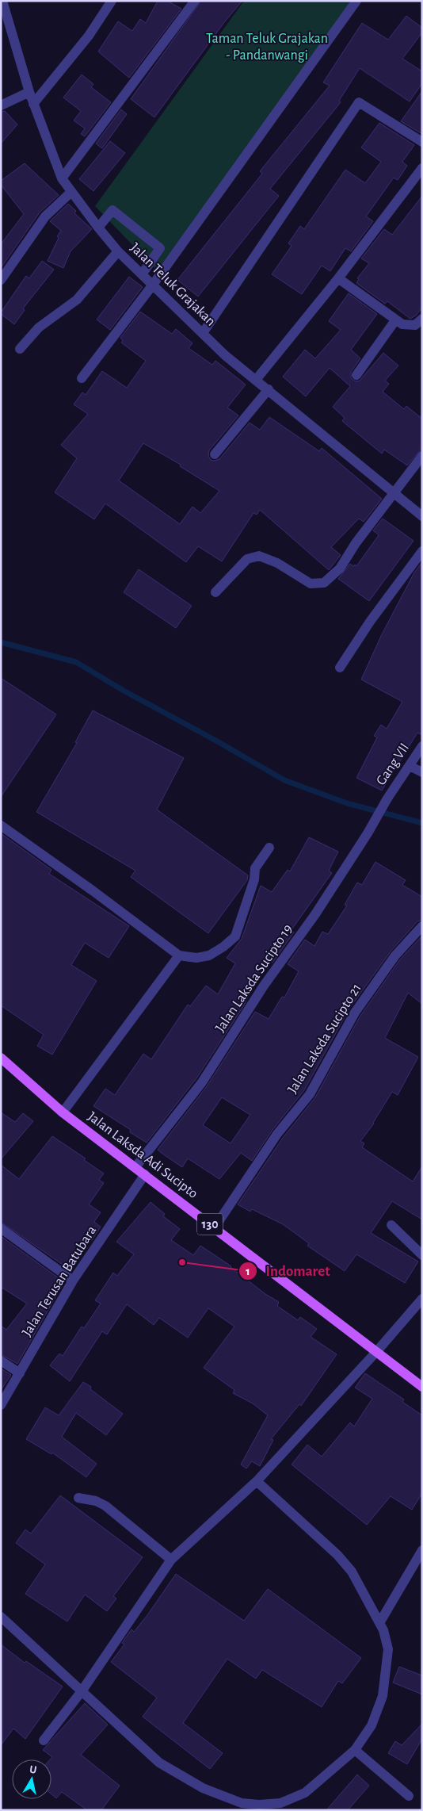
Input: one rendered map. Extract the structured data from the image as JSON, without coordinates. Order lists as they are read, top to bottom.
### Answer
{
  "streets": {
    "main road": ["Jalan Laksda Adi Sucipto", "130"],
    "street": [
      "Jalan Teluk Grajakan",
      "Gang VII",
      "Jalan Laksda Sucipto 19",
      "Jalan Laksda Sucipto 21",
      "Jalan Terusan Batubara"
    ]
  },
  "crossings": [
    ["Gang VII", "Jalan Laksda Sucipto 19"],
    ["Jalan Laksda Sucipto 19", "Jalan Laksda Adi Sucipto"],
    ["Jalan Laksda Sucipto 21", "Jalan Laksda Adi Sucipto"],
    ["Jalan Laksda Adi Sucipto", "Jalan Terusan Batubara"]
  ],
  "parks": ["Taman Teluk Grajakan - Pandanwangi"],
  "places": ["Indomaret"],
  "north": "top"
}
